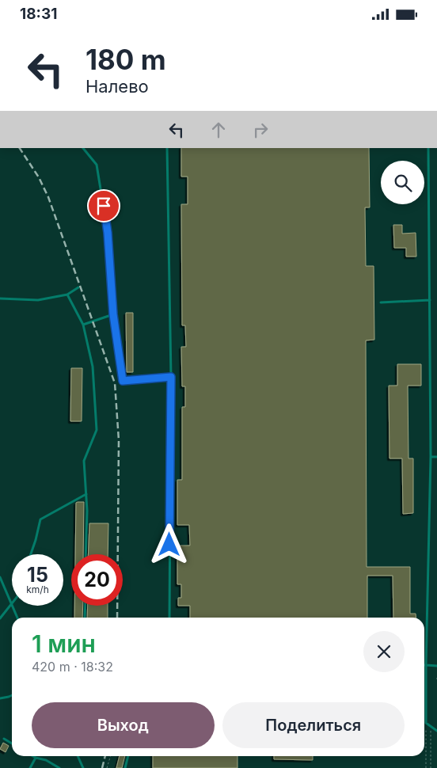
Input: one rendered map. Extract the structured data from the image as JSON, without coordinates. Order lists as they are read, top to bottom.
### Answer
{
  "page": {
    "status": "18:31",
    "turn": ["180 m", "Налево"],
    "speed": "15 km/h",
    "limit": "20",
    "heading": ["1 мин", "420 m · 18:32"],
    "buttons": ["Выход", "Поделиться"]
  }
}
